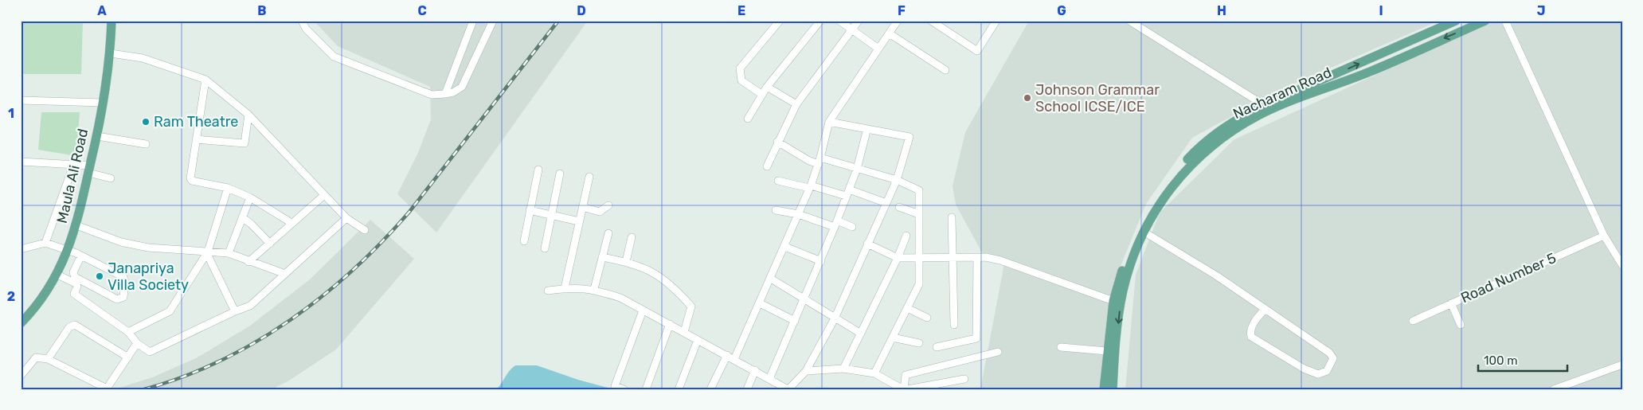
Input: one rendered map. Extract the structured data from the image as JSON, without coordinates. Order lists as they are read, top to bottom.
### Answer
{
  "streets": {
    "main road": ["Nacharam Road", "Maula Ali Road"],
    "street": ["Road Number 5"]
  },
  "places": ["Johnson Grammar School ICSE/ICE", "Ram Theatre", "Janapriya Villa Society"],
  "scale_bar": "100 m",
  "grid": {
    "columns": [
      "A",
      "B",
      "C",
      "D",
      "E",
      "F",
      "G",
      "H",
      "I",
      "J"
    ],
    "rows": ["1", "2"]
  }
}
